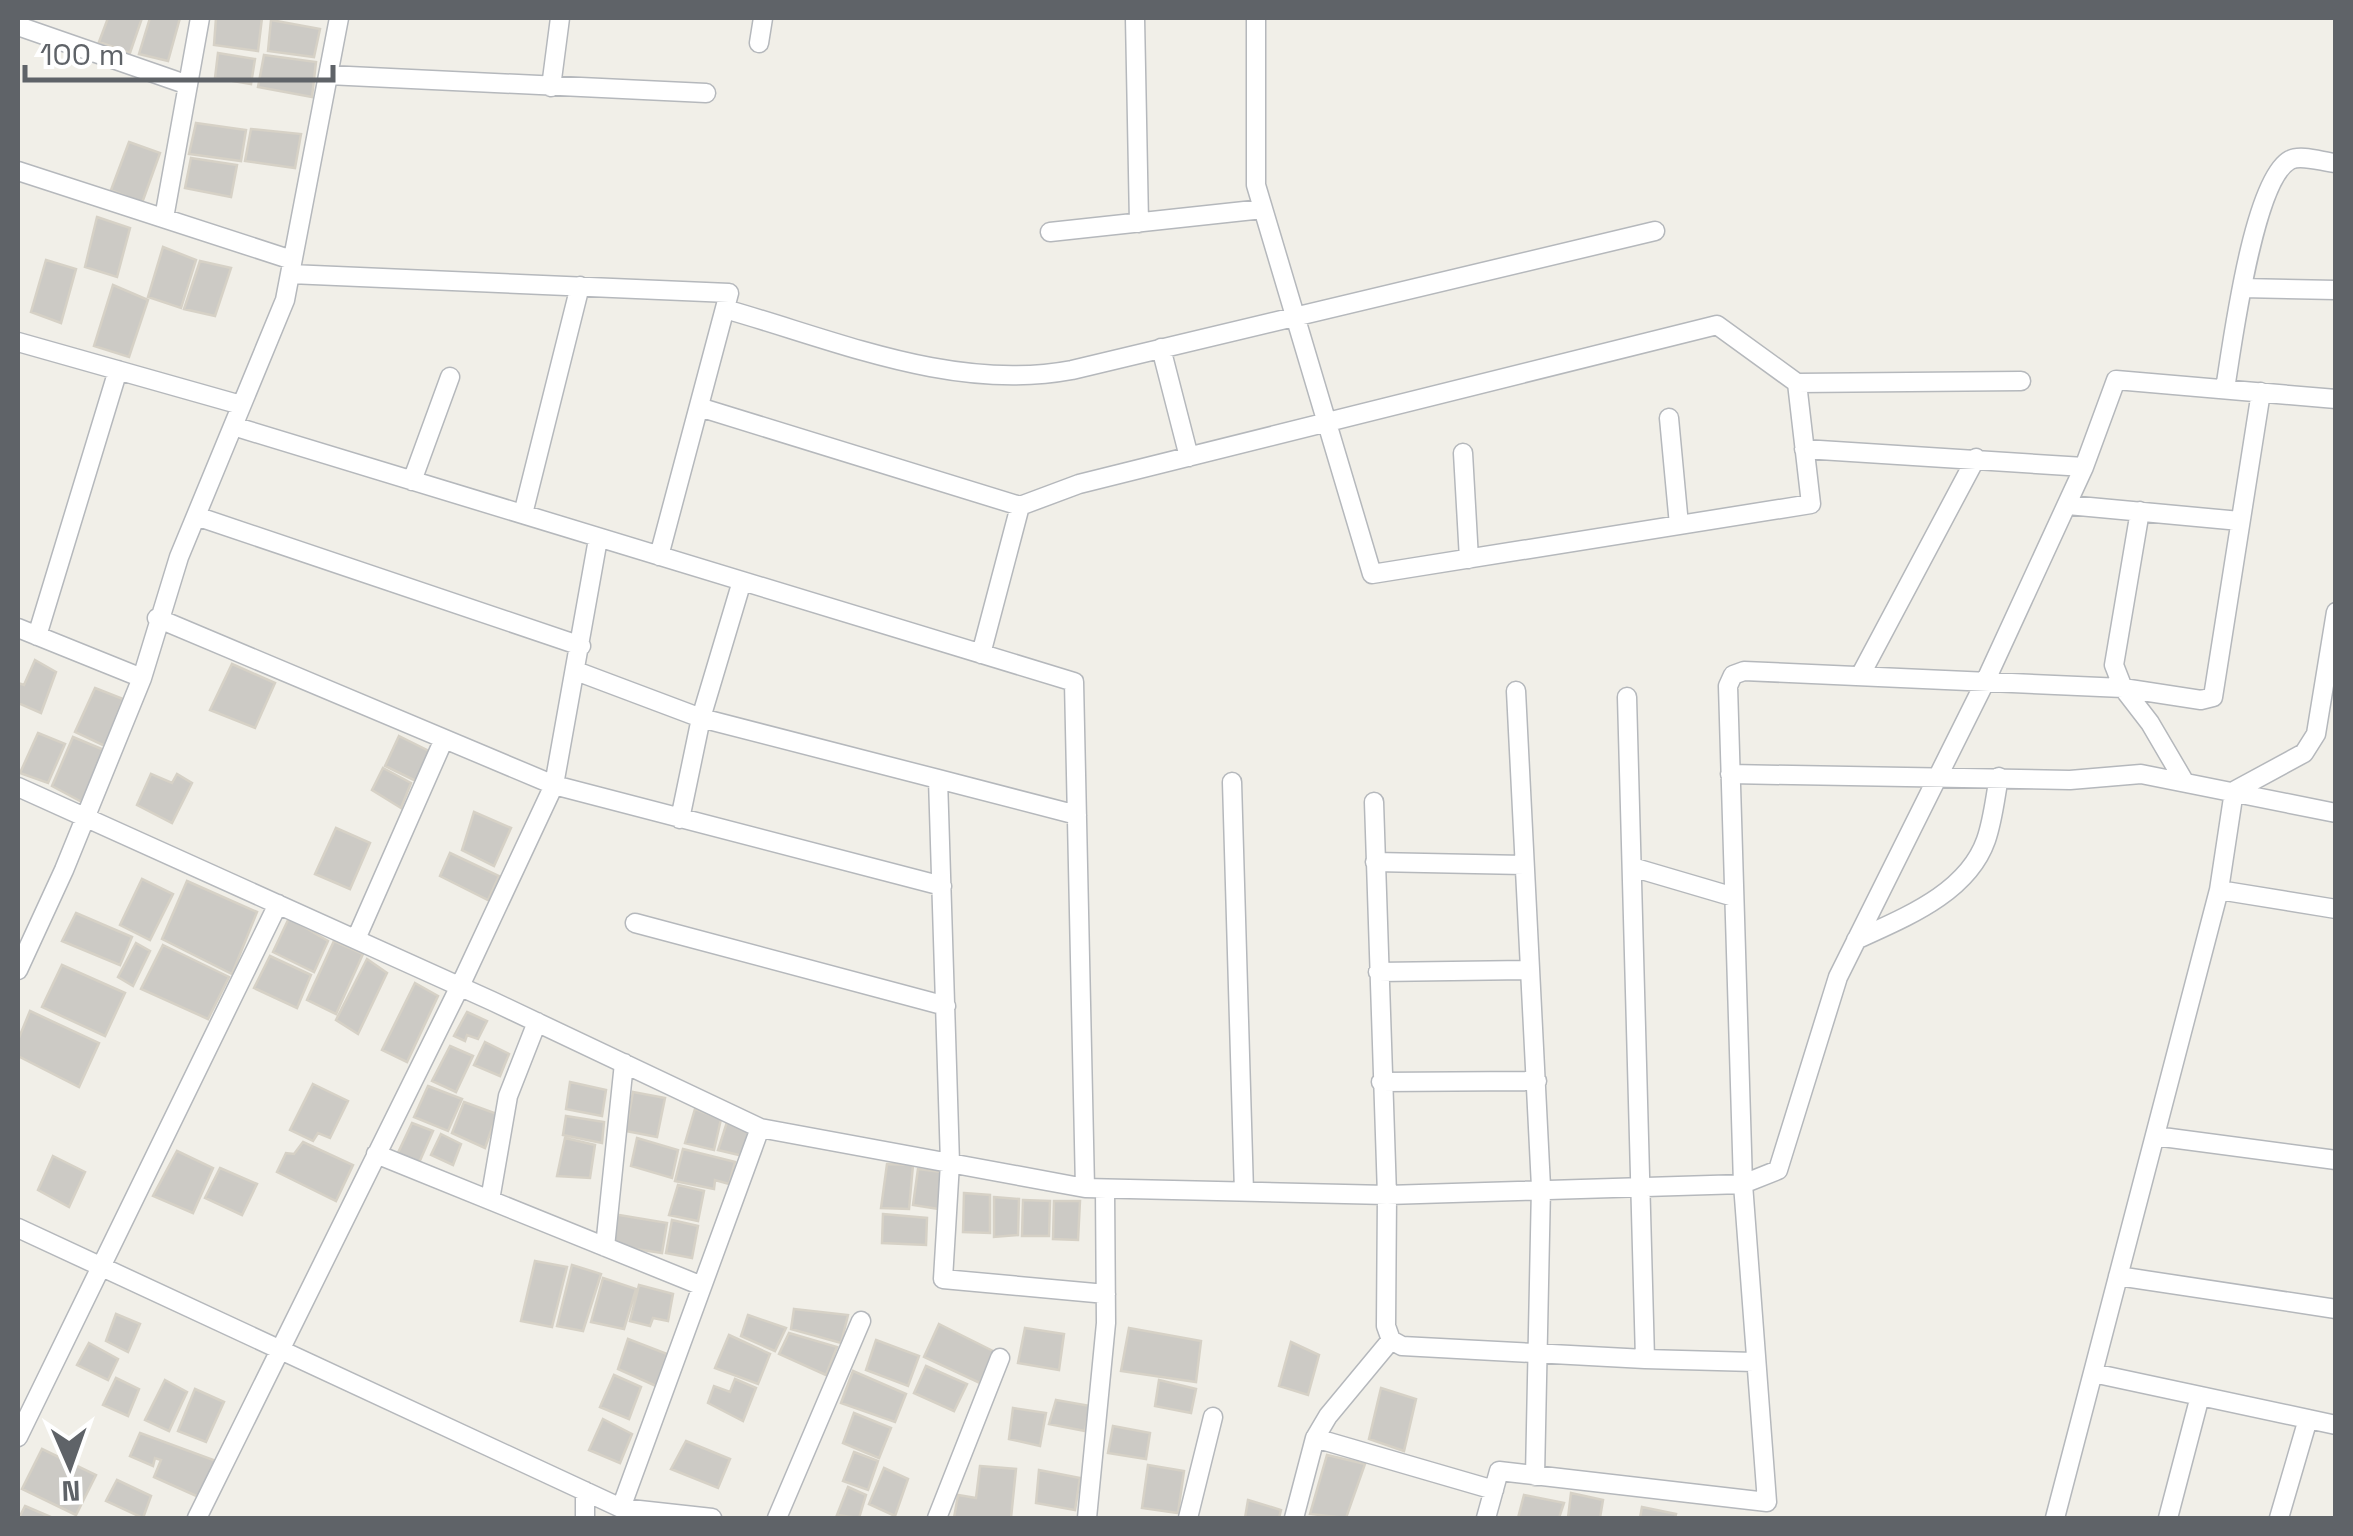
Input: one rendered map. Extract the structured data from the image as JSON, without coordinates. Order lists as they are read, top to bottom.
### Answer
{
  "scale_bar": "100 m",
  "north": "bottom"
}
